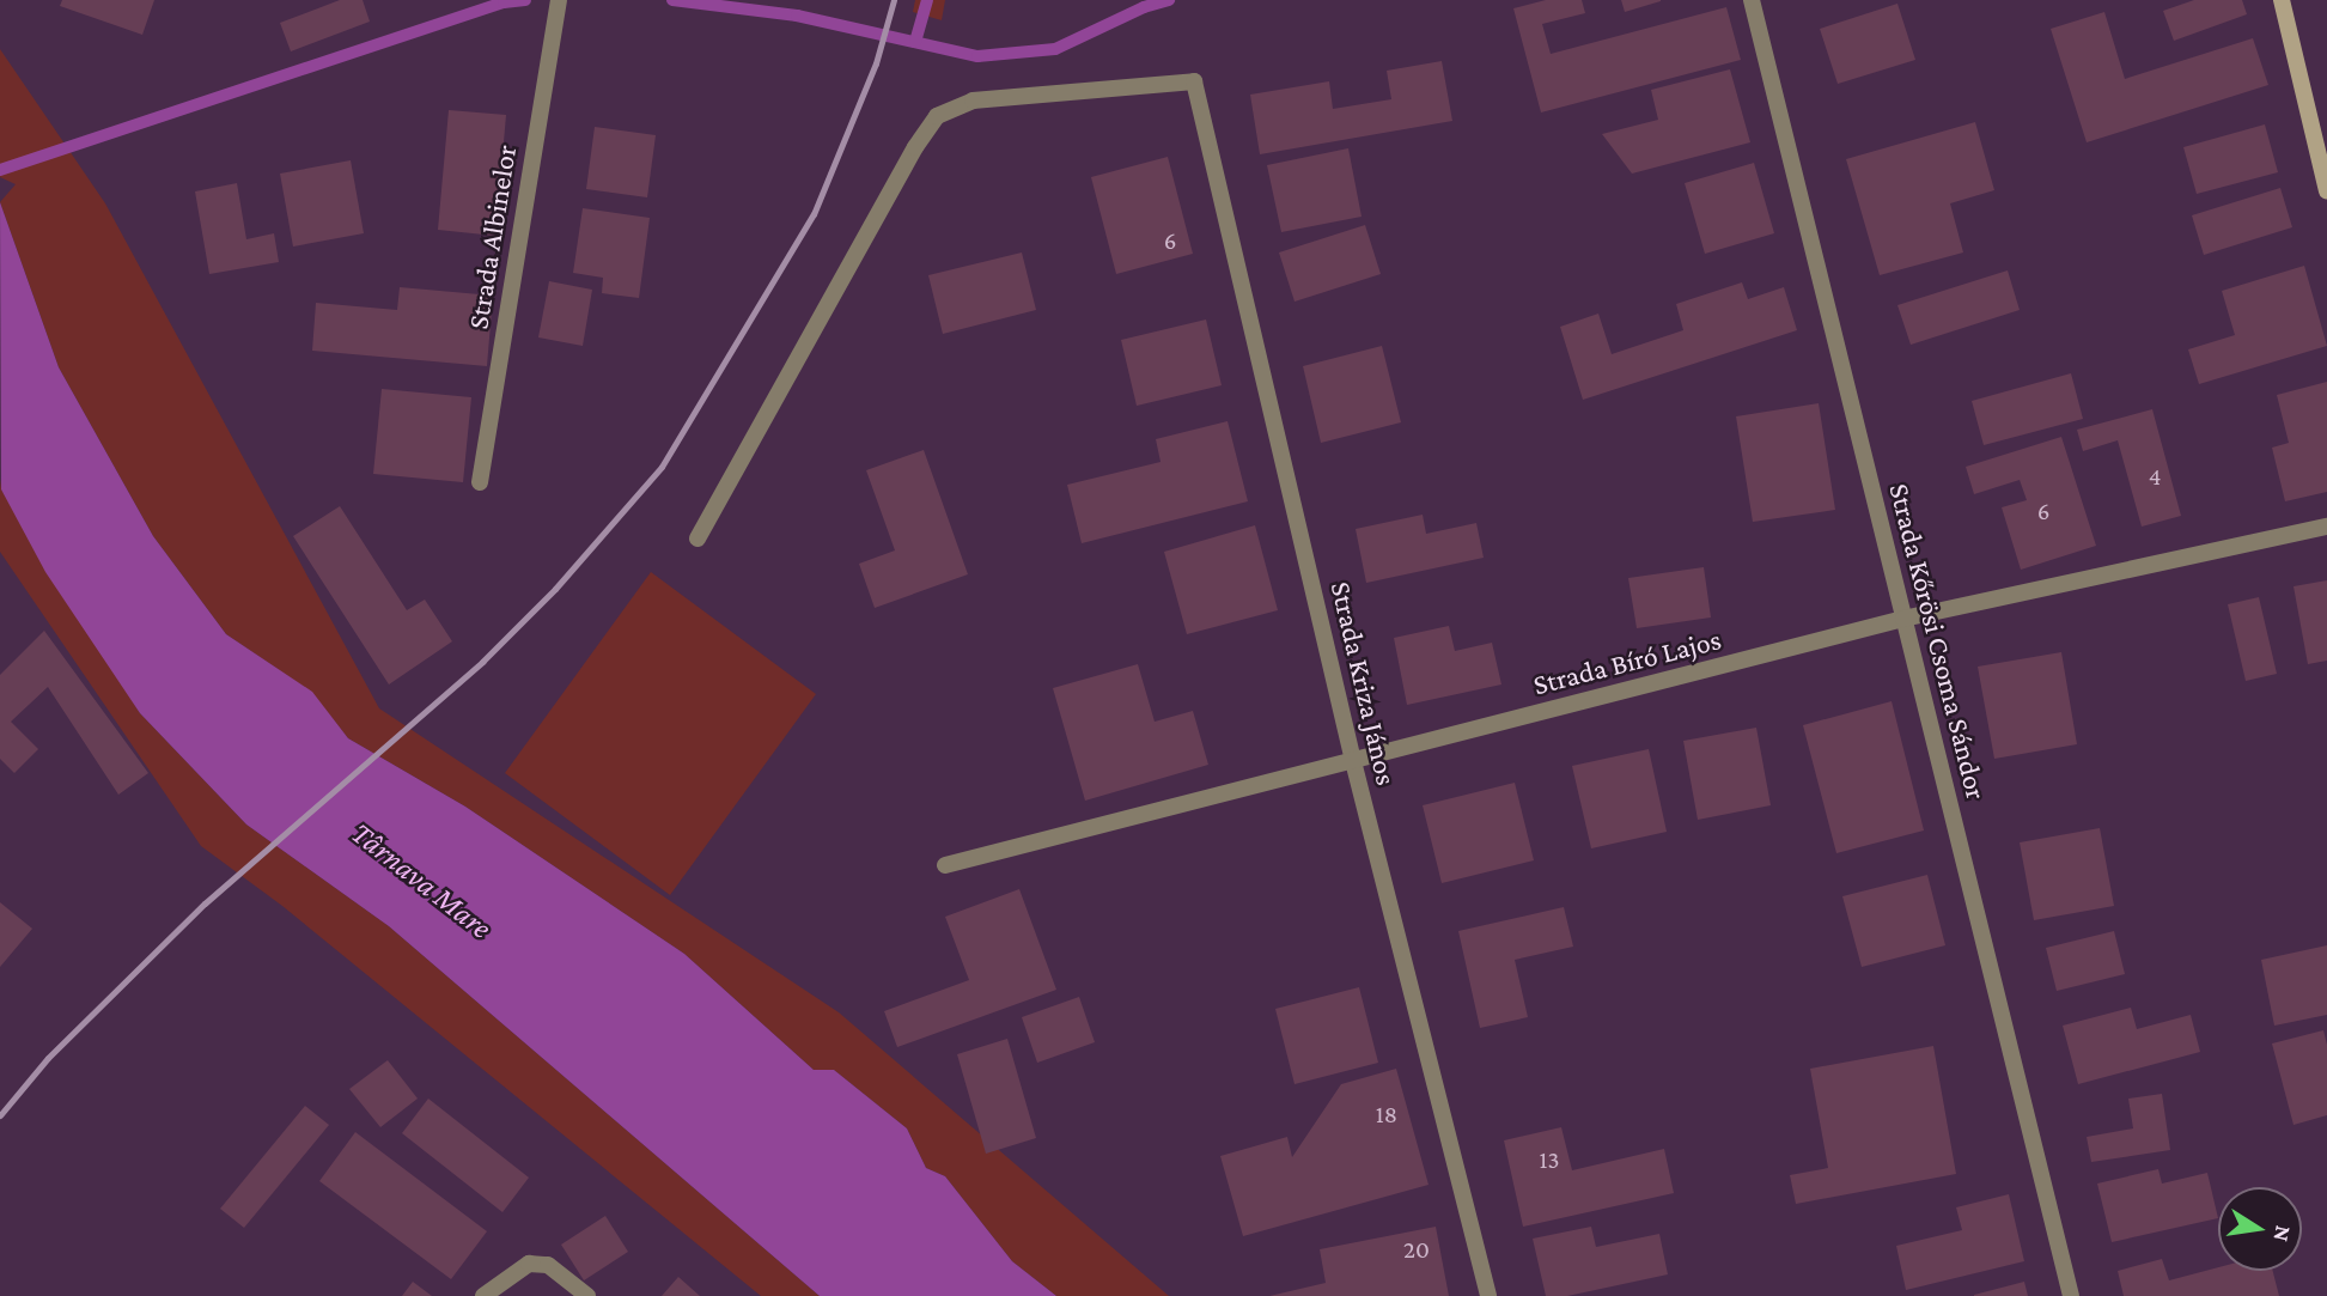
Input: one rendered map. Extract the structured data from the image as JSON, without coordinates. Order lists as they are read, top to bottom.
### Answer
{
  "streets": {
    "street": [
      "Strada Albinelor",
      "Strada Kőrösi Csoma Sándor",
      "Strada Bíró Lajos",
      "Strada Kriza János"
    ]
  },
  "crossings": [
    ["Strada Kőrösi Csoma Sándor", "Strada Bíró Lajos"],
    ["Strada Bíró Lajos", "Strada Kriza János"]
  ],
  "water": ["Târnava Mare"],
  "house_numbers": [
    "6",
    "4",
    "6",
    "18",
    "13",
    "20"
  ],
  "north": "right"
}
